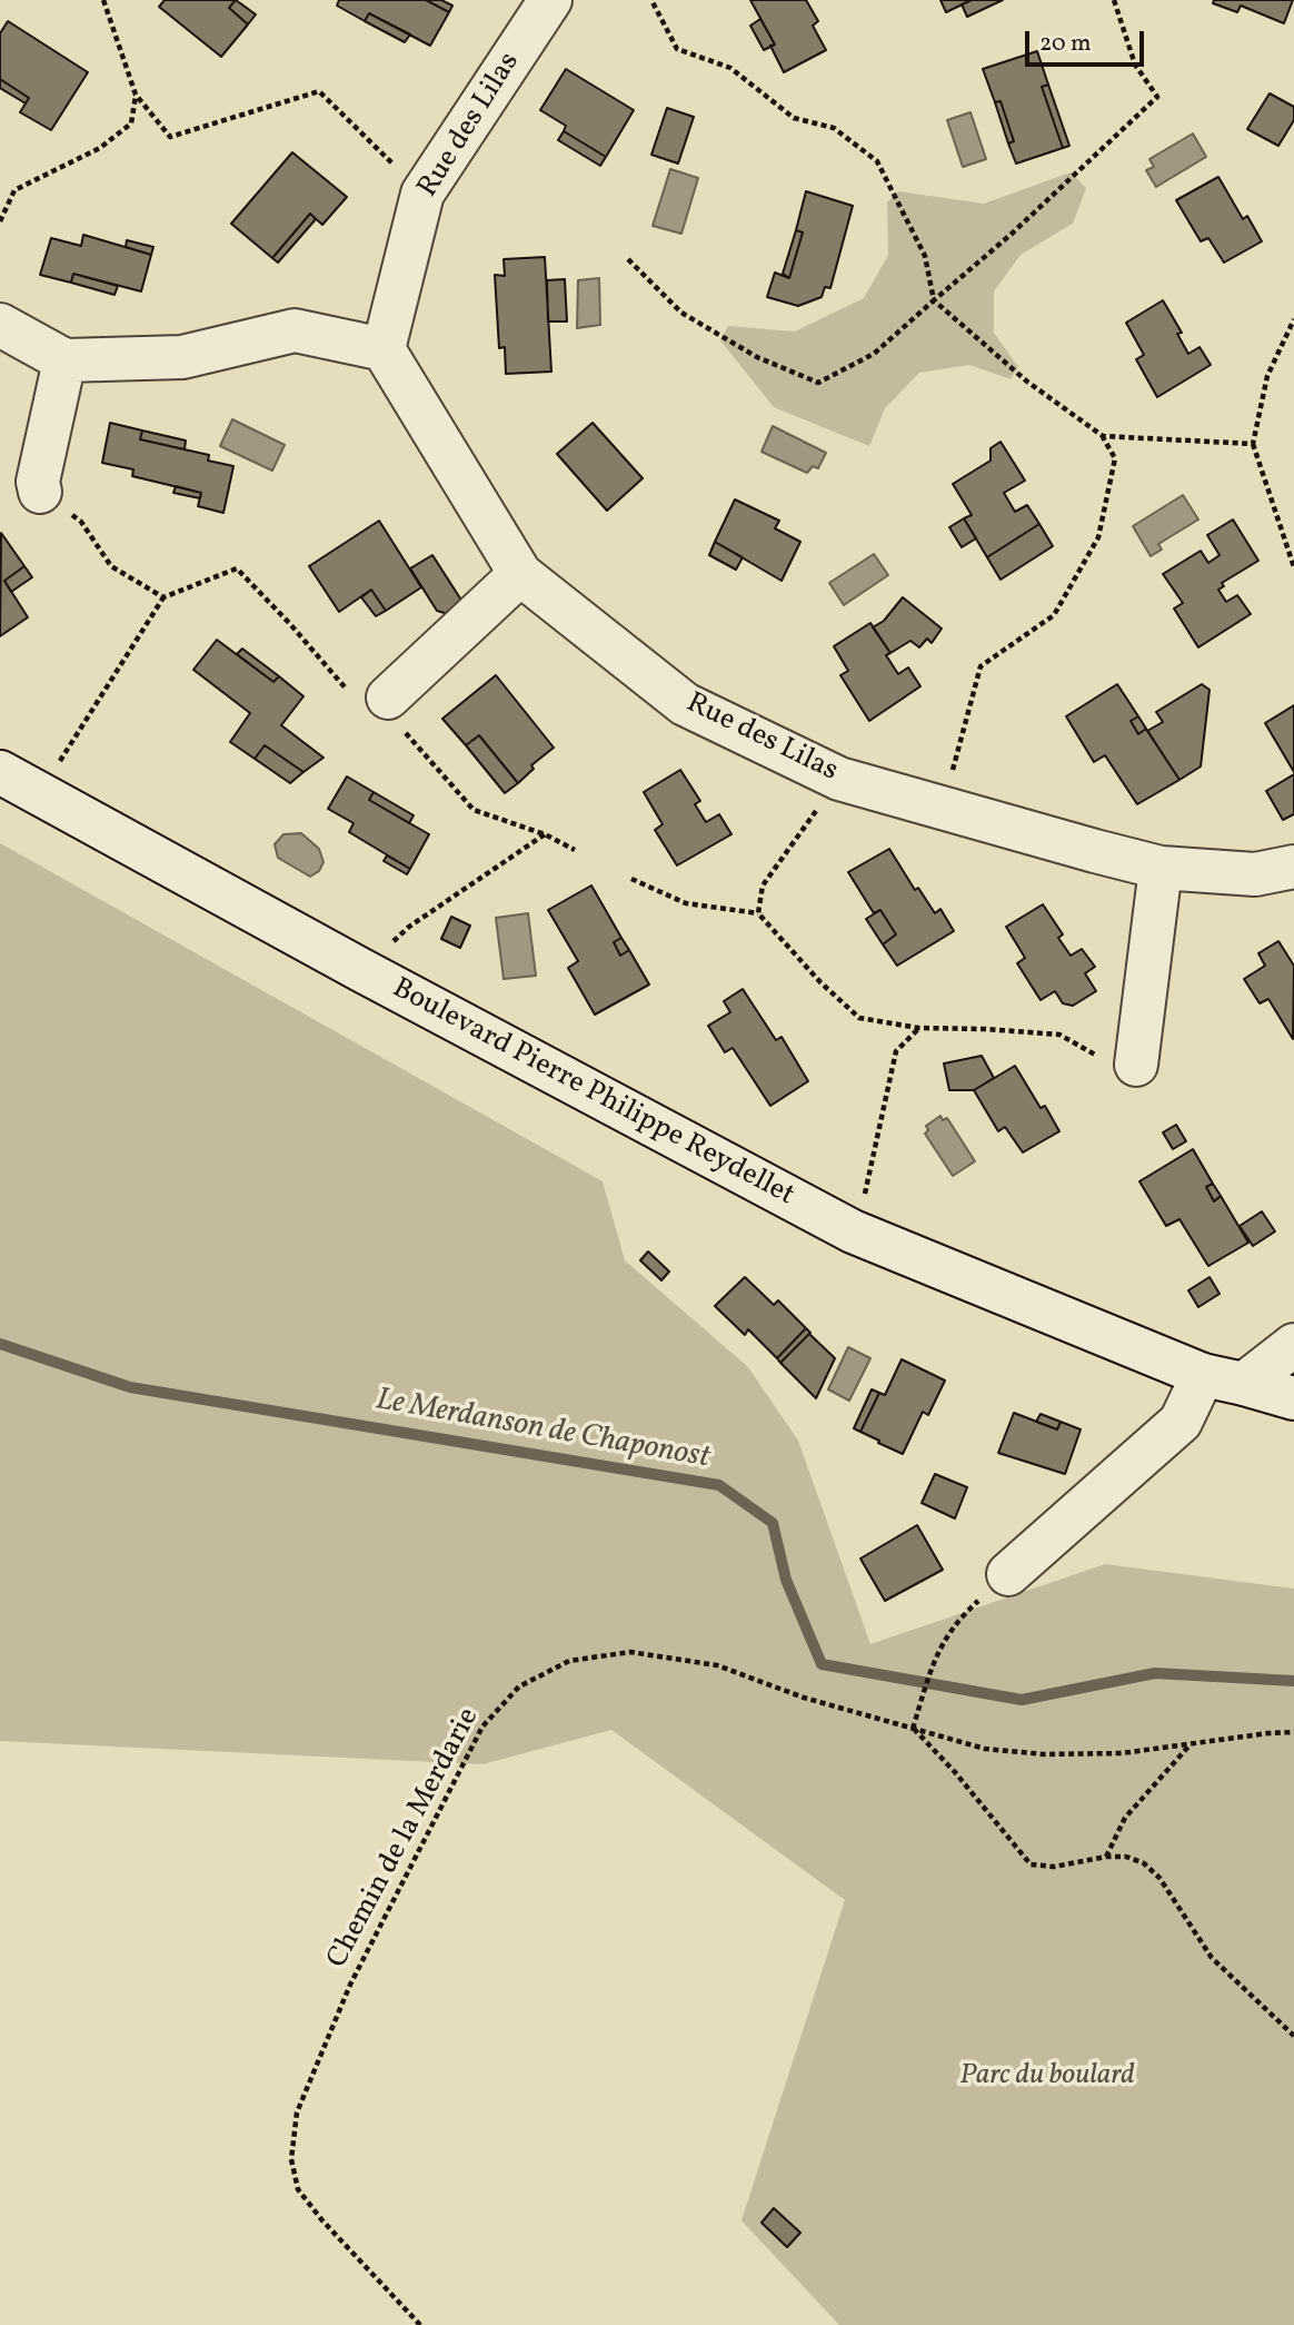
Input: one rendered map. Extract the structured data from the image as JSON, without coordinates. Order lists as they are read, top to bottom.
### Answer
{
  "streets": {
    "street": ["Rue des Lilas", "Boulevard Pierre Philippe Reydellet"],
    "path": ["Chemin de la Merdarie"]
  },
  "water": ["Le Merdanson de Chaponost"],
  "parks": ["Parc du boulard"],
  "scale_bar": "20 m"
}
